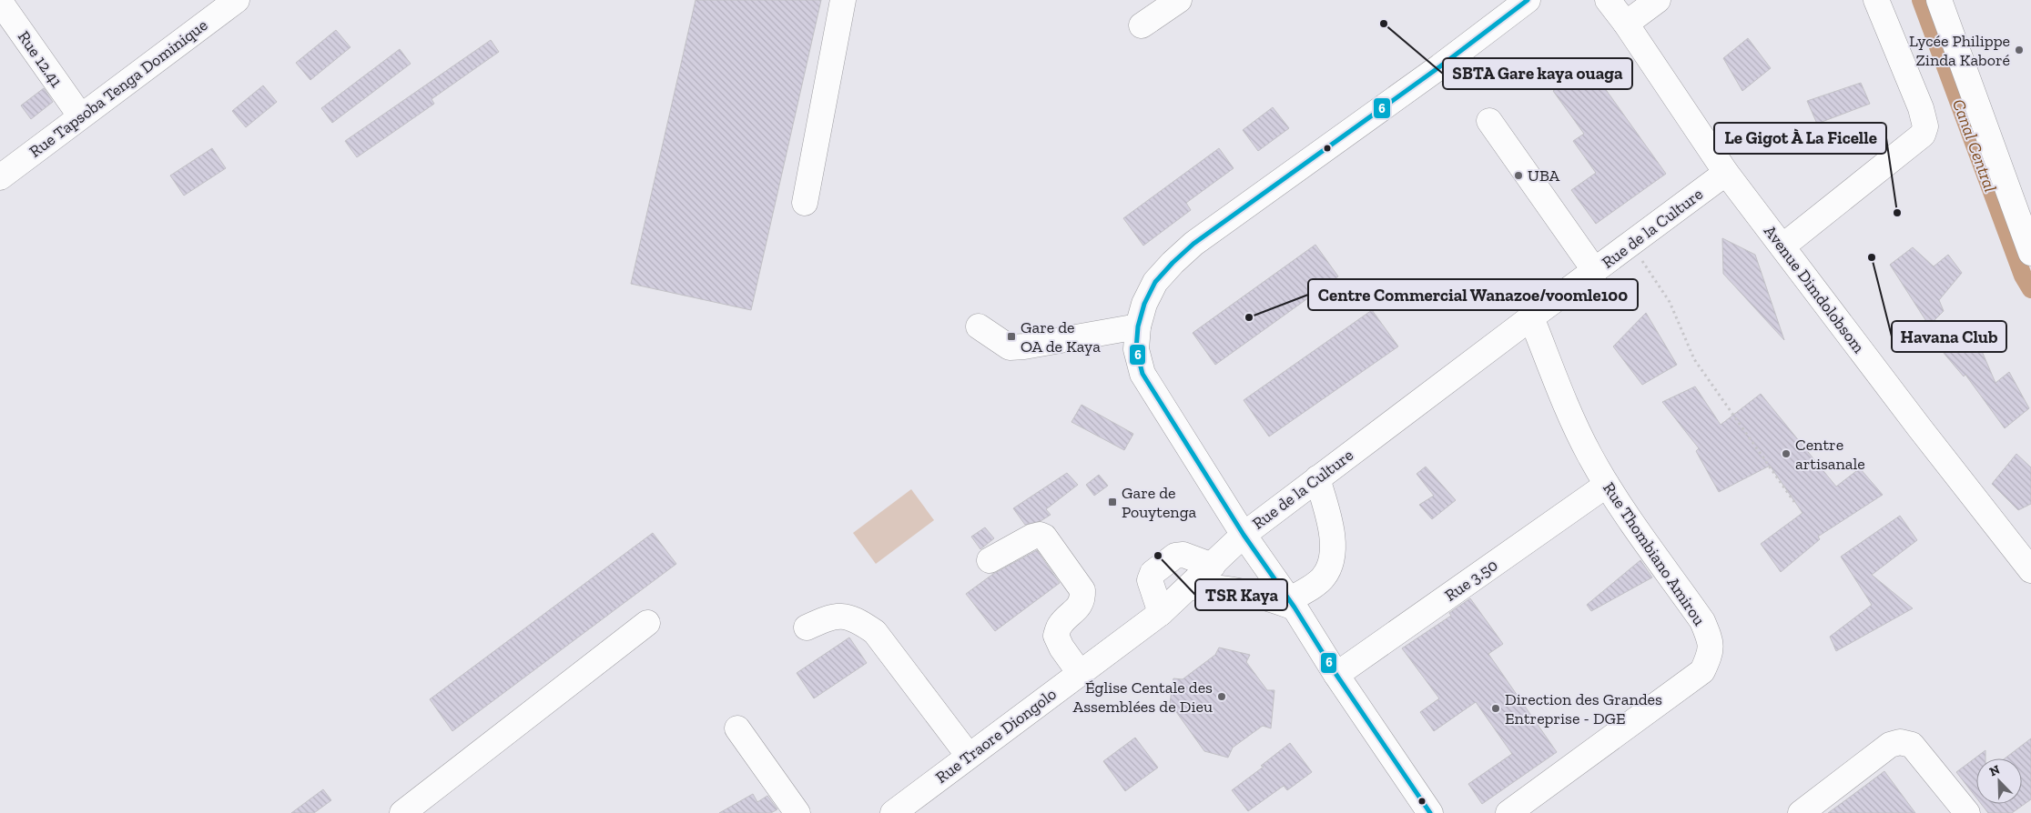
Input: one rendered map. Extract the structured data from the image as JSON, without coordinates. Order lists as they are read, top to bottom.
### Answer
{
  "streets": {
    "street": [
      "Rue 12.41",
      "Rue Tapsoba Tenga Dominique",
      "Rue de la Culture",
      "Avenue Dimdolobsom",
      "Rue Thombiano Amirou",
      "Rue 3.50",
      "Rue Traore Diongolo"
    ]
  },
  "crossings": [
    ["Rue 12.41", "Rue Tapsoba Tenga Dominique"],
    ["Rue de la Culture", "Avenue Dimdolobsom"],
    ["Rue de la Culture", "Rue Thombiano Amirou"],
    ["Rue de la Culture", "Rue Traore Diongolo"],
    ["Rue Thombiano Amirou", "Rue 3.50"]
  ],
  "water": ["Canal Central"],
  "places": {
    "other": [
      "SBTA Gare kaya ouaga",
      "Lycée Philippe Zinda Kaboré",
      "UBA",
      "Le Gigot À La Ficelle",
      "Havana Club",
      "Centre Commercial Wanazoe/voomle100",
      "Centre artisanale",
      "TSR Kaya",
      "Église Centale des Assemblées de Dieu",
      "Direction des Grandes Entreprise - DGE"
    ],
    "transit": ["Gare de OA de Kaya", "Gare de Pouytenga"]
  },
  "lines": ["transit line 6"],
  "north": "top left"
}
